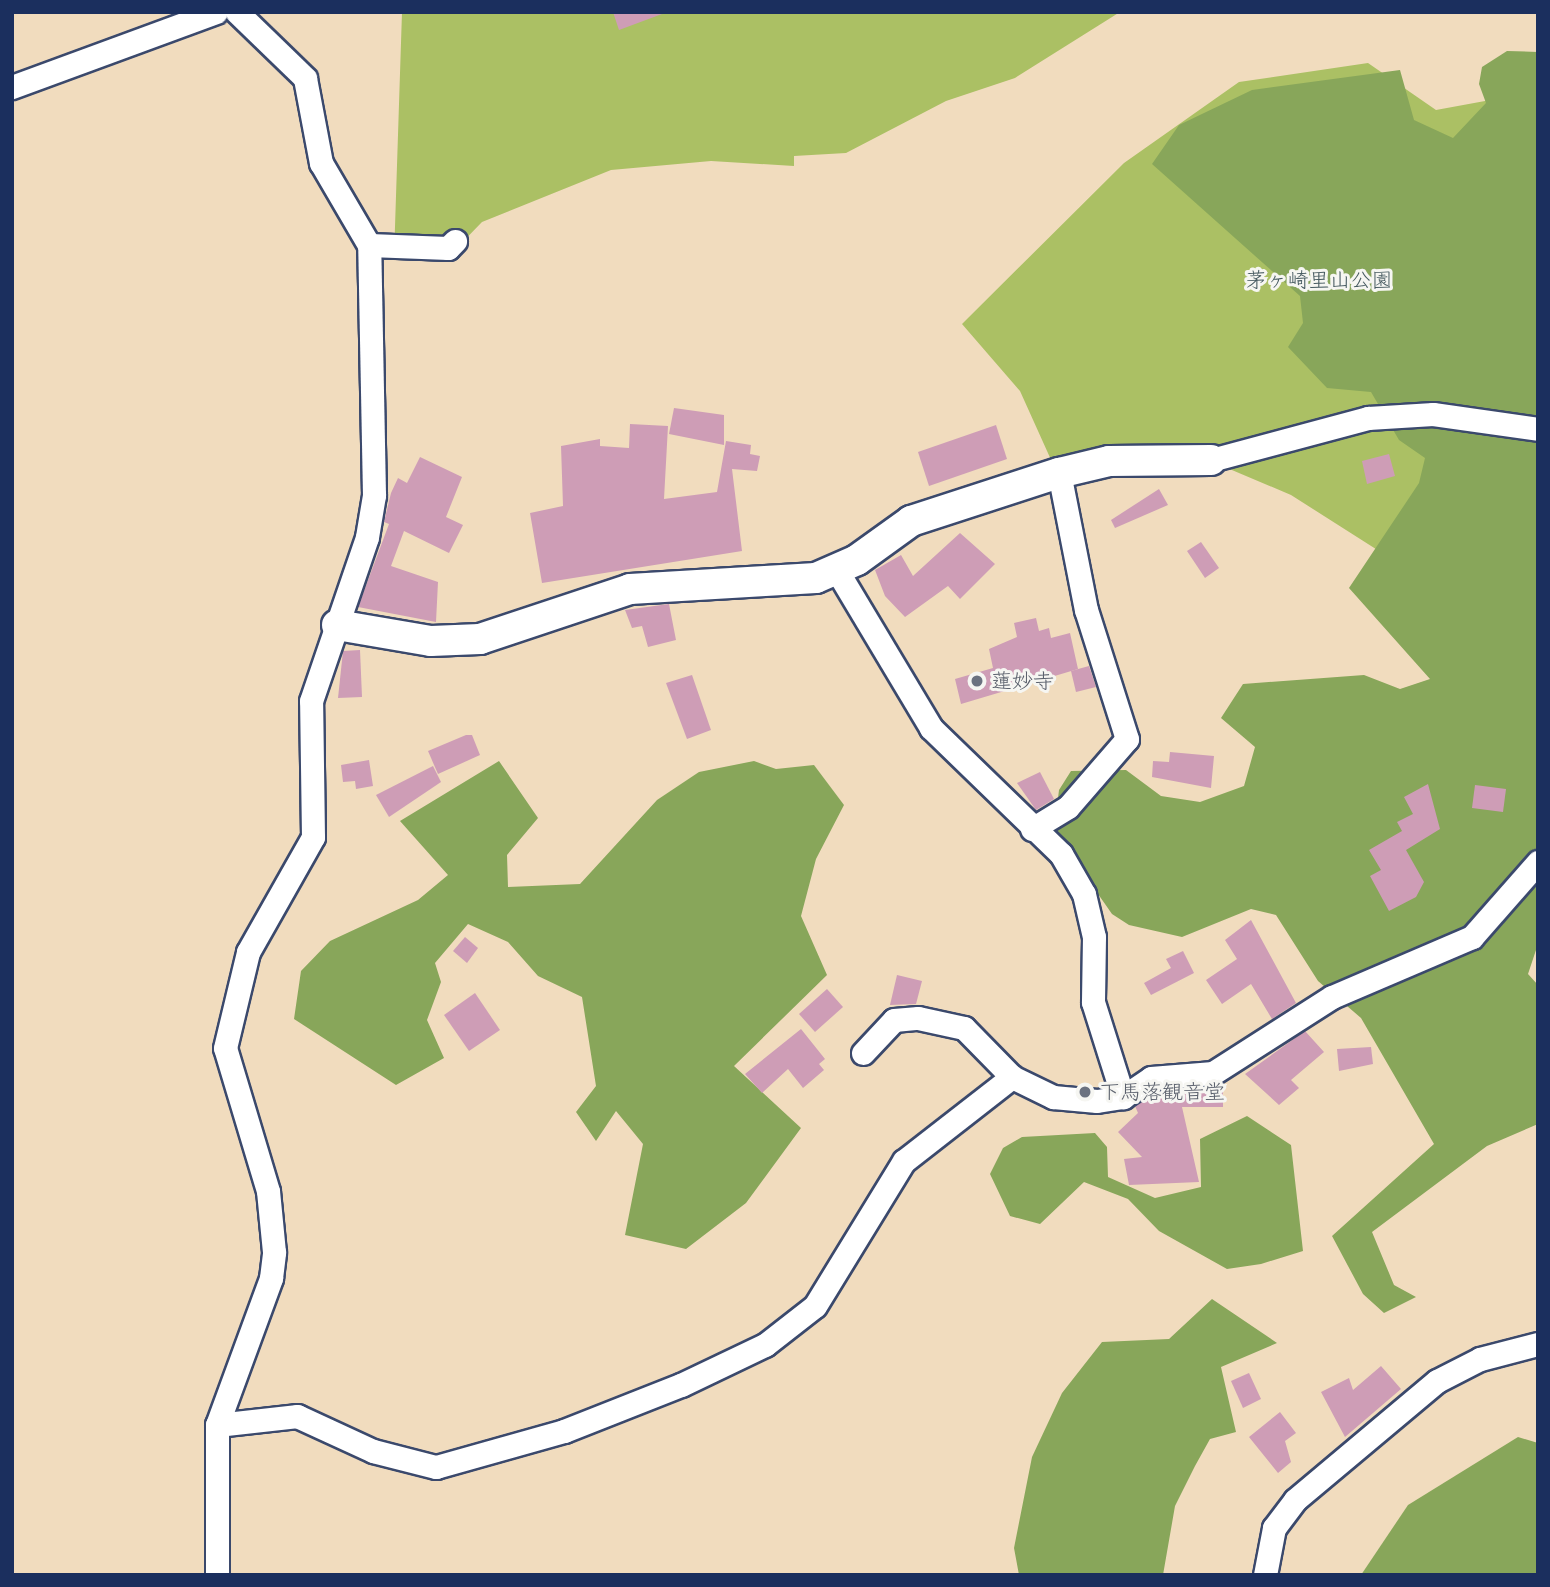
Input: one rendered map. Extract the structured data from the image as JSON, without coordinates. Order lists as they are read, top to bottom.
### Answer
{
  "parks": ["茅ヶ崎里山公園"],
  "places": ["蓮妙寺", "下馬落観音堂"]
}
